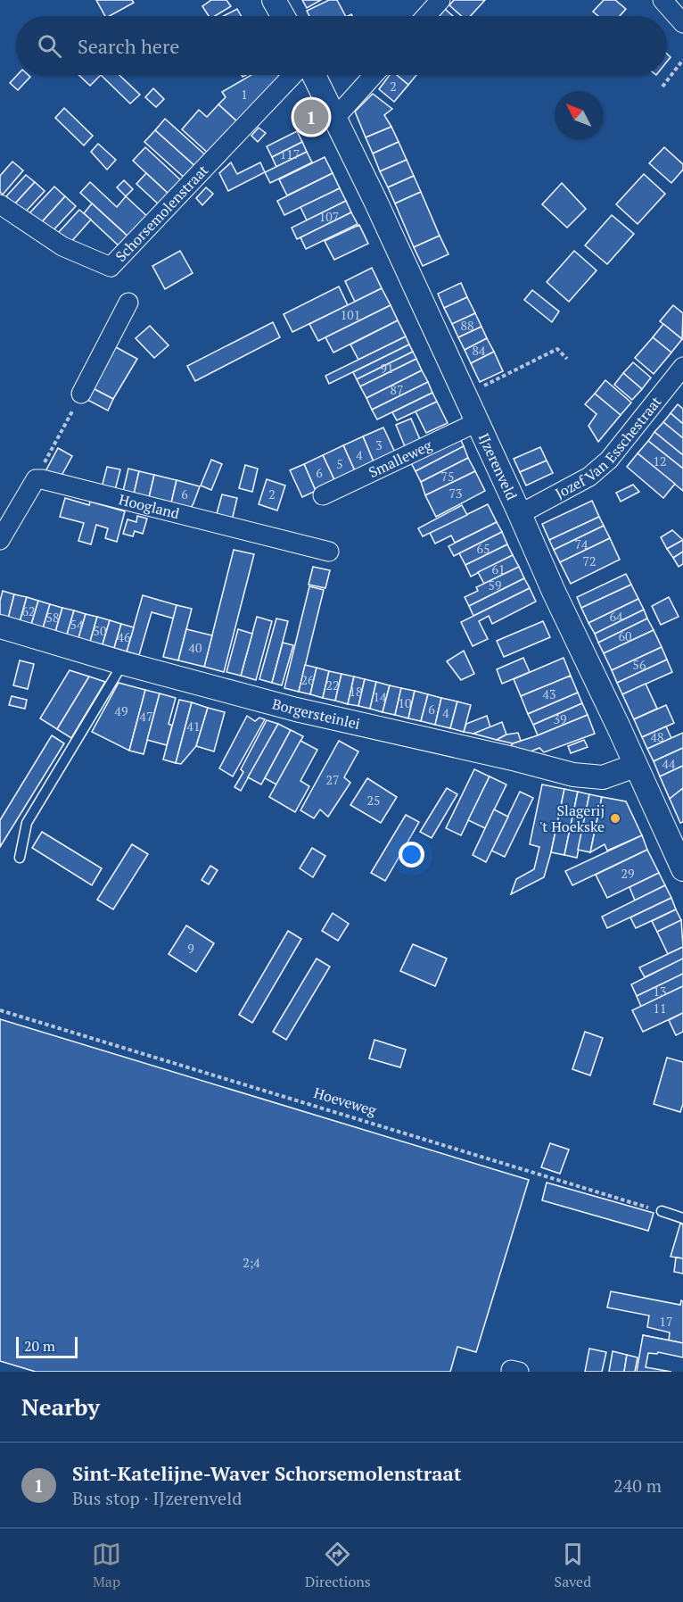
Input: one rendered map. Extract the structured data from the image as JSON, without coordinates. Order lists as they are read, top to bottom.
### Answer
{
  "streets": {
    "street": [
      "Schorsemolenstraat",
      "Jozef Van Esschestraat",
      "Smalleweg",
      "IJzerenveld",
      "Hoogland",
      "Borgersteinlei"
    ],
    "path": ["Hoeveweg"]
  },
  "crossings": [
    ["Jozef Van Esschestraat", "IJzerenveld"],
    ["Smalleweg", "IJzerenveld"],
    ["IJzerenveld", "Borgersteinlei"]
  ],
  "places": ["Slagerij 't Hoekske"],
  "house_numbers": [
    "2",
    "1",
    "117",
    "107",
    "101",
    "88",
    "84",
    "91",
    "87",
    "3",
    "4",
    "12",
    "5",
    "6",
    "75",
    "73",
    "6",
    "2",
    "74",
    "65",
    "72",
    "61",
    "59",
    "62",
    "64",
    "58",
    "54",
    "50",
    "60",
    "46",
    "40",
    "56",
    "26",
    "22",
    "18",
    "43",
    "14",
    "10",
    "6",
    "49",
    "4",
    "47",
    "39",
    "41",
    "48",
    "44",
    "27",
    "25",
    "29",
    "9",
    "13",
    "11",
    "2;4",
    "17"
  ],
  "scale_bar": "20 m",
  "north": "top left",
  "page": {
    "search": "Search here",
    "pins": "1",
    "scale": "20 m",
    "heading": "Nearby",
    "list": [
      {
        "mark": "1",
        "name": "Sint-Katelijne-Waver Schorsemolenstraat",
        "note": "Bus stop · IJzerenveld",
        "value": "240 m"
      }
    ],
    "nav": ["Map", "Directions", "Saved"]
  }
}
